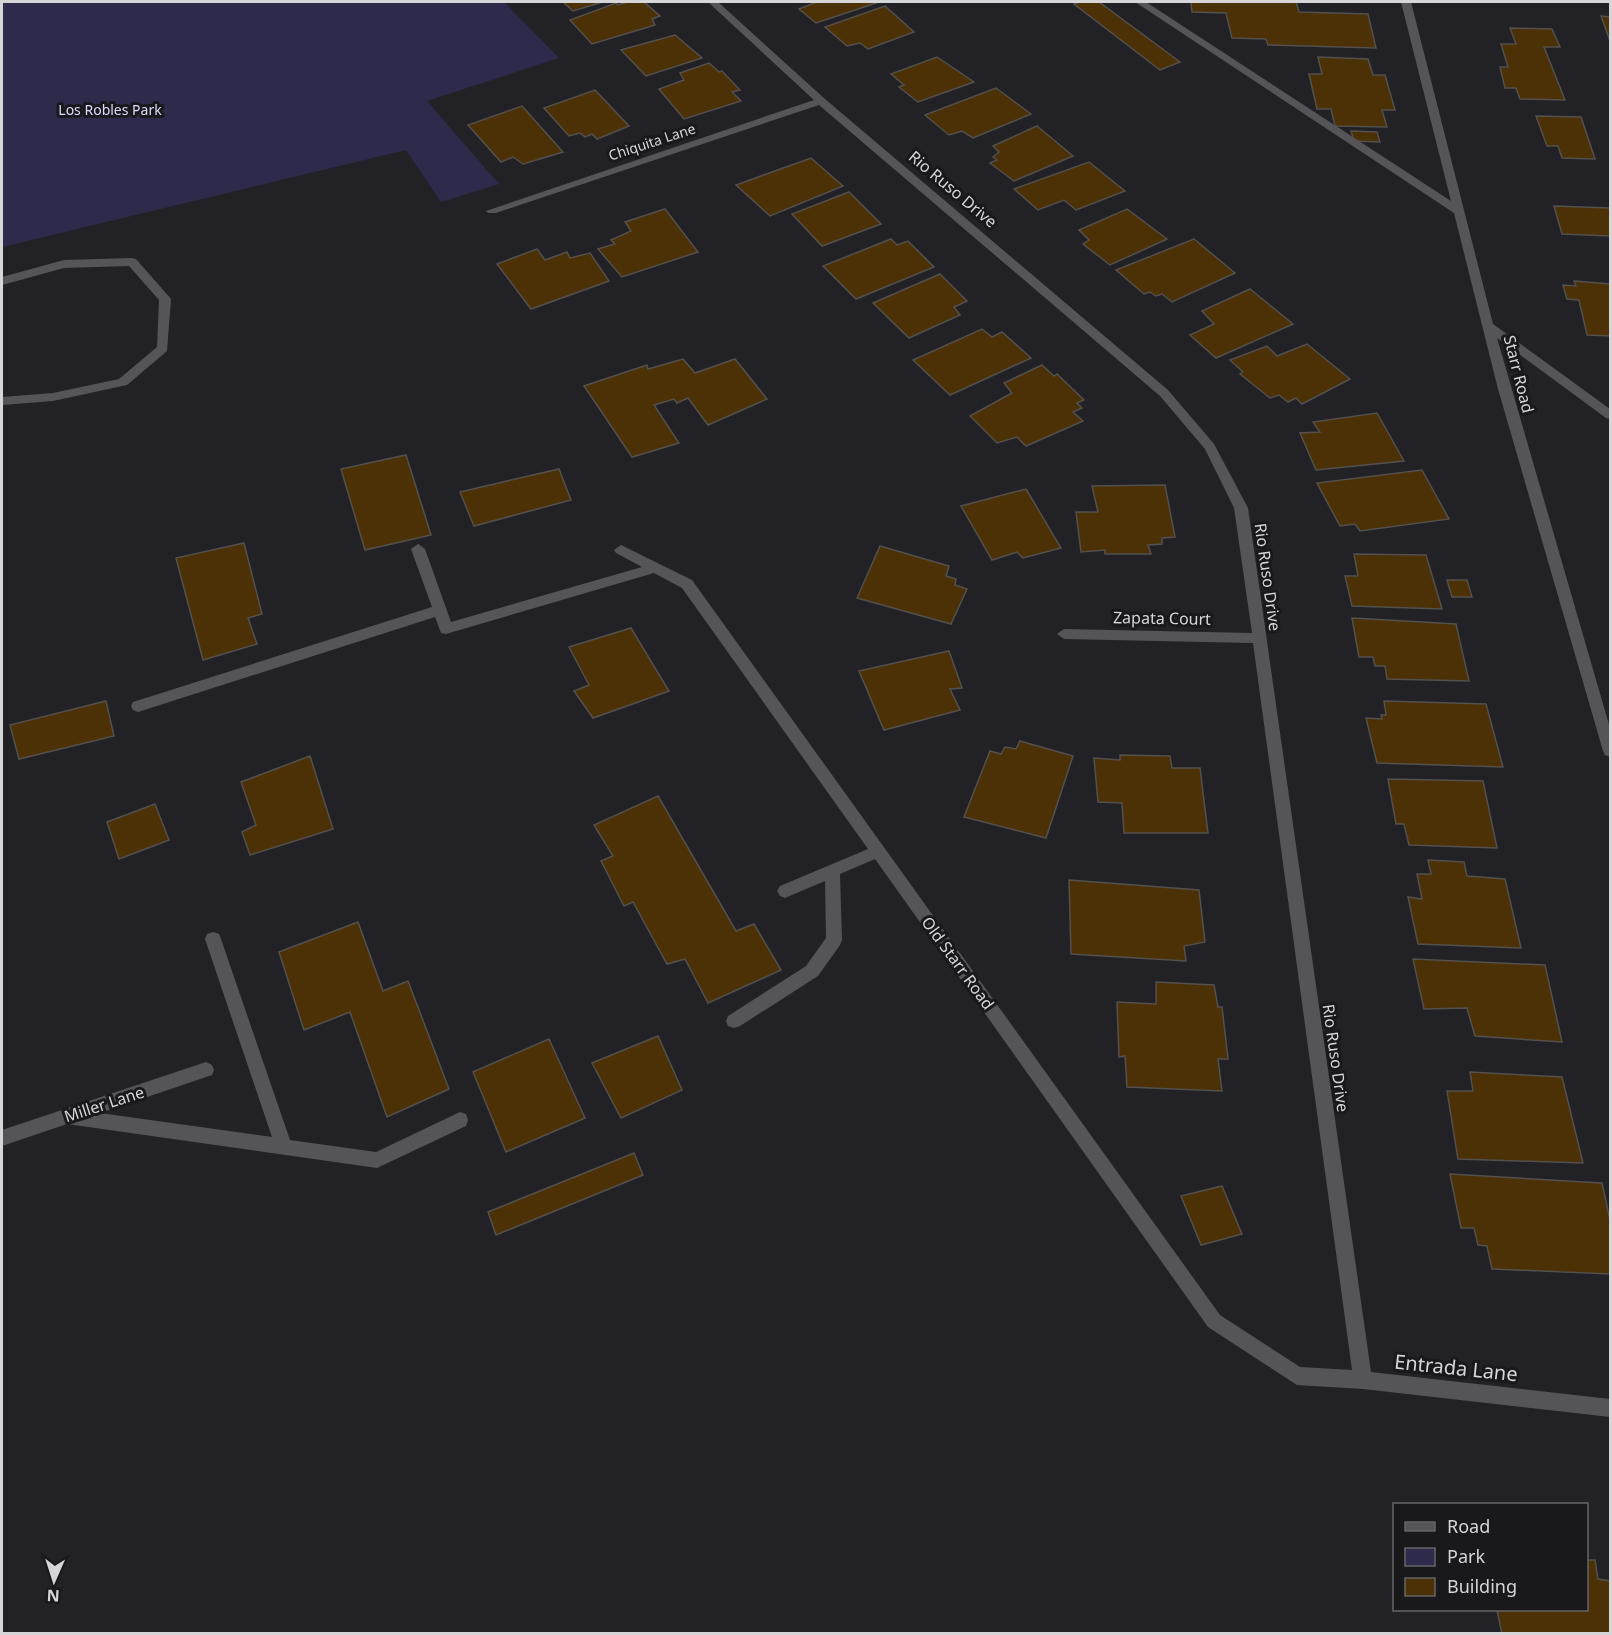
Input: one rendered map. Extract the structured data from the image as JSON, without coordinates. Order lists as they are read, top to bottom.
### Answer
{
  "streets": {
    "street": [
      "Chiquita Lane",
      "Rio Ruso Drive",
      "Starr Road",
      "Zapata Court",
      "Old Starr Road",
      "Miller Lane",
      "Entrada Lane"
    ]
  },
  "crossings": [
    ["Chiquita Lane", "Rio Ruso Drive"],
    ["Rio Ruso Drive", "Zapata Court"],
    ["Rio Ruso Drive", "Entrada Lane"],
    ["Old Starr Road", "Entrada Lane"]
  ],
  "parks": ["Los Robles Park"],
  "legend": ["Road", "Park", "Building"],
  "north": "bottom"
}
